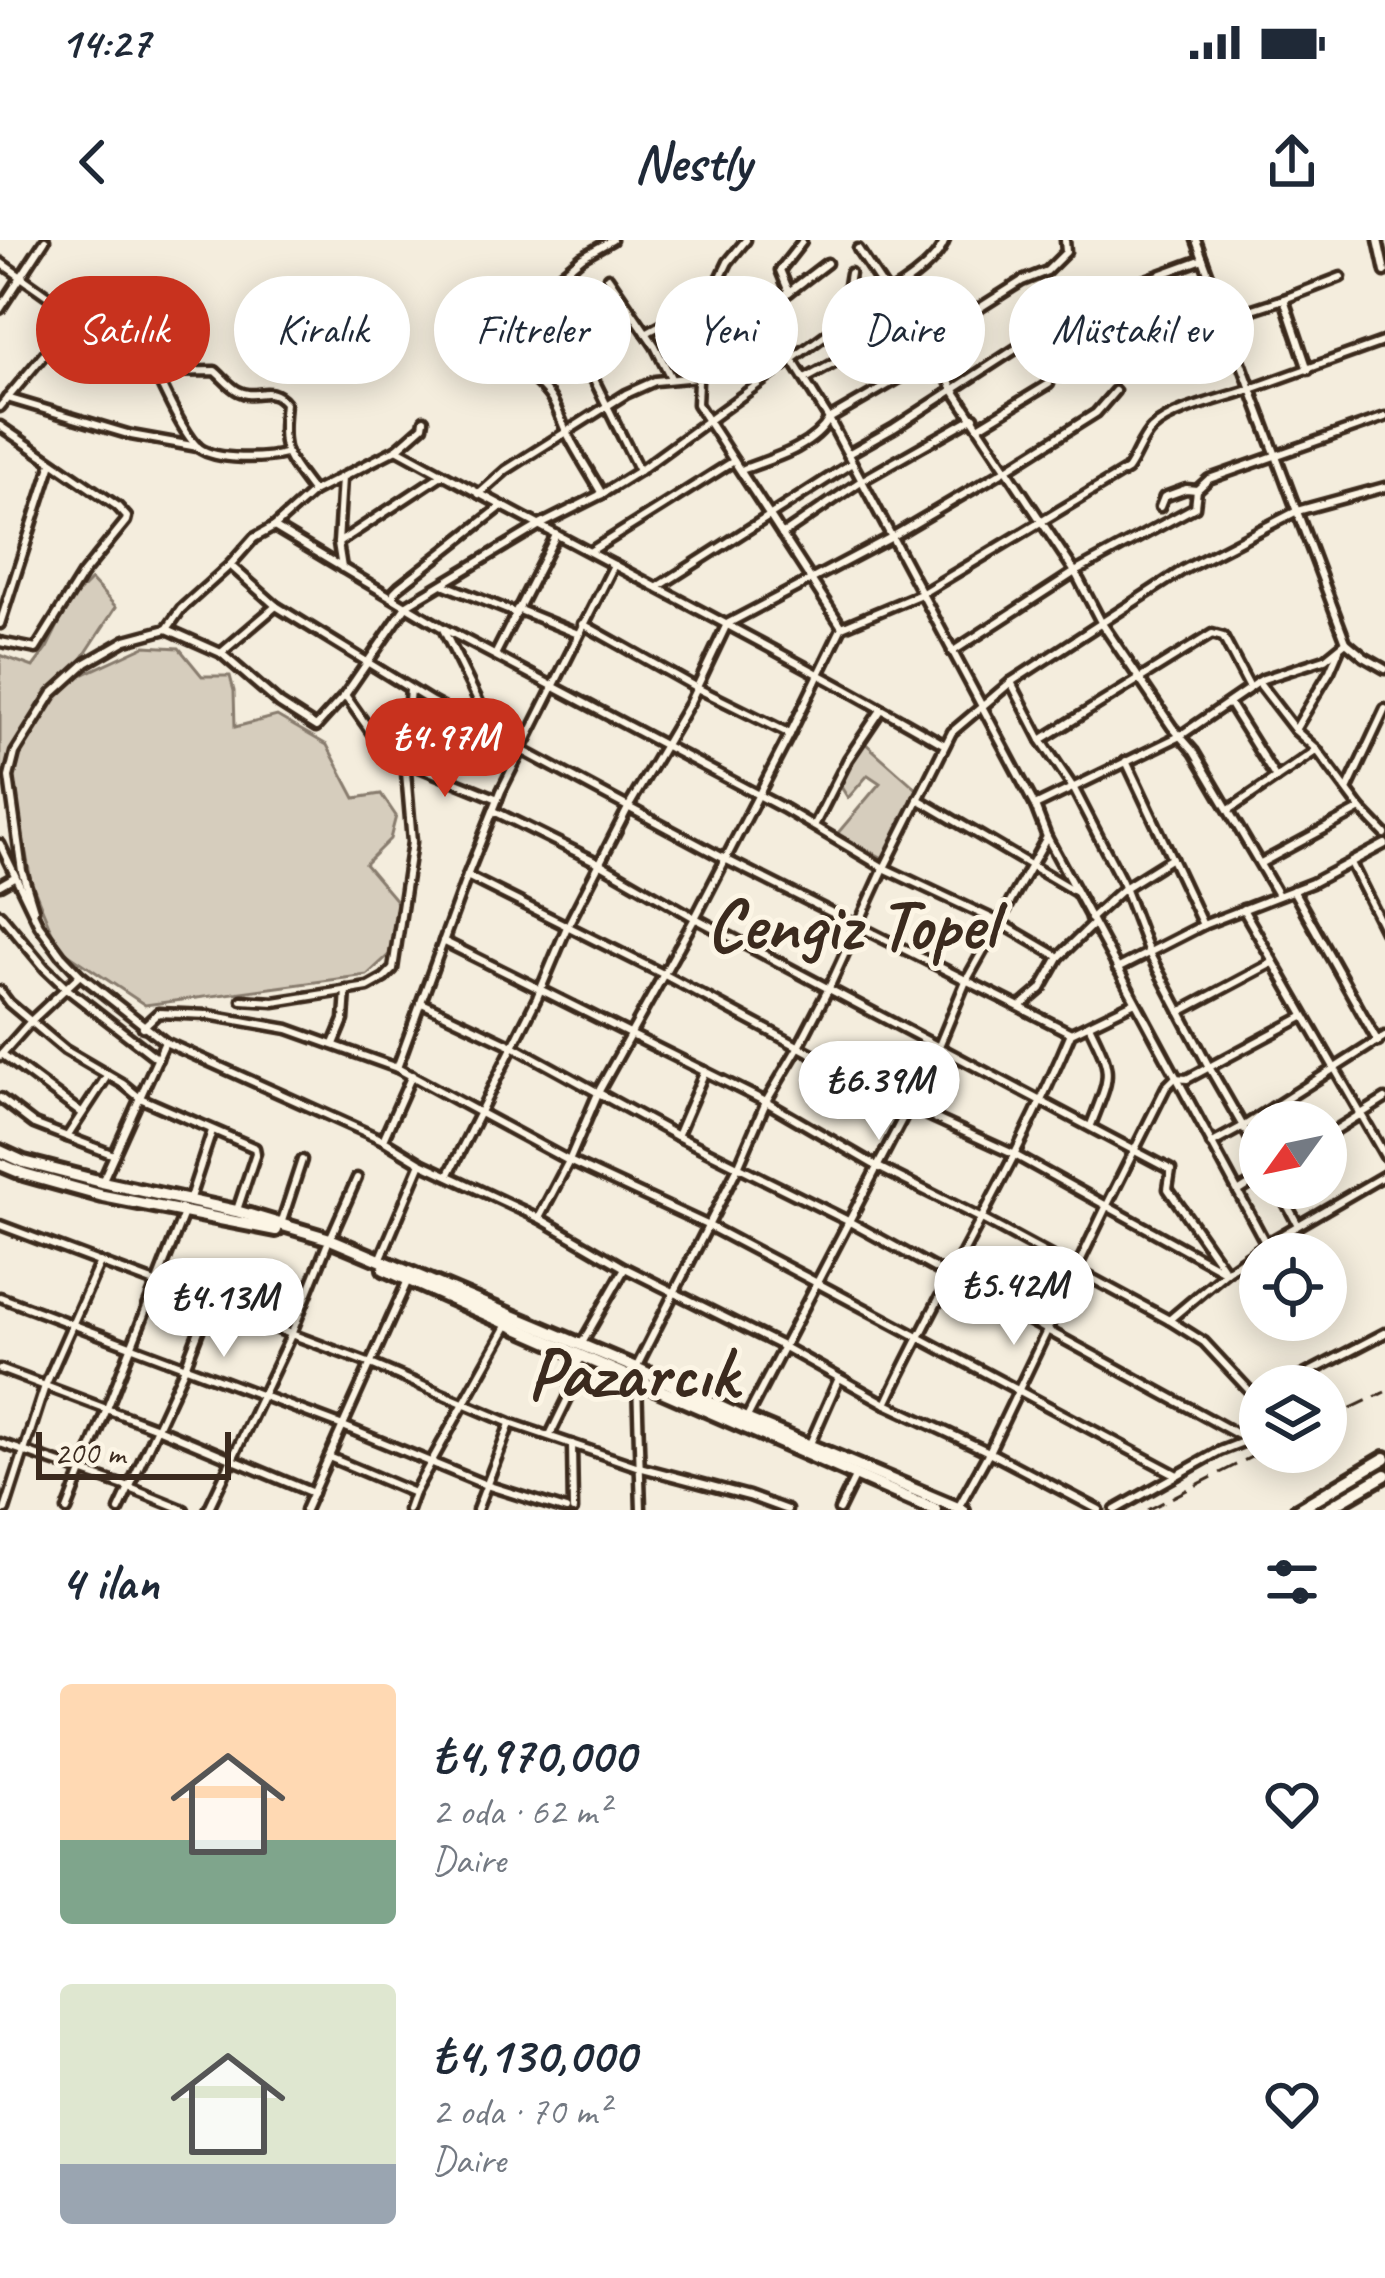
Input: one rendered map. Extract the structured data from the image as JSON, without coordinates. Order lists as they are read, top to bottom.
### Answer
{
  "districts": ["Cengiz Topel", "Pazarcık"],
  "scale_bar": "200 m",
  "north": "bottom left",
  "page": {
    "status": "14:27",
    "header": "Nestly",
    "chip": [
      "Satılık",
      "Kiralık",
      "Filtreler",
      "Yeni",
      "Daire",
      "Müstakil ev"
    ],
    "price": [
      "₺4.97M",
      "₺6.39M",
      "₺5.42M",
      "₺4.13M"
    ],
    "scale": "200 m",
    "heading": "4 ilan",
    "list": [
      {
        "name": "₺4,970,000",
        "note": "2 oda · 62 m² · Daire"
      },
      {
        "name": "₺4,130,000",
        "note": "2 oda · 70 m² · Daire"
      }
    ]
  }
}
